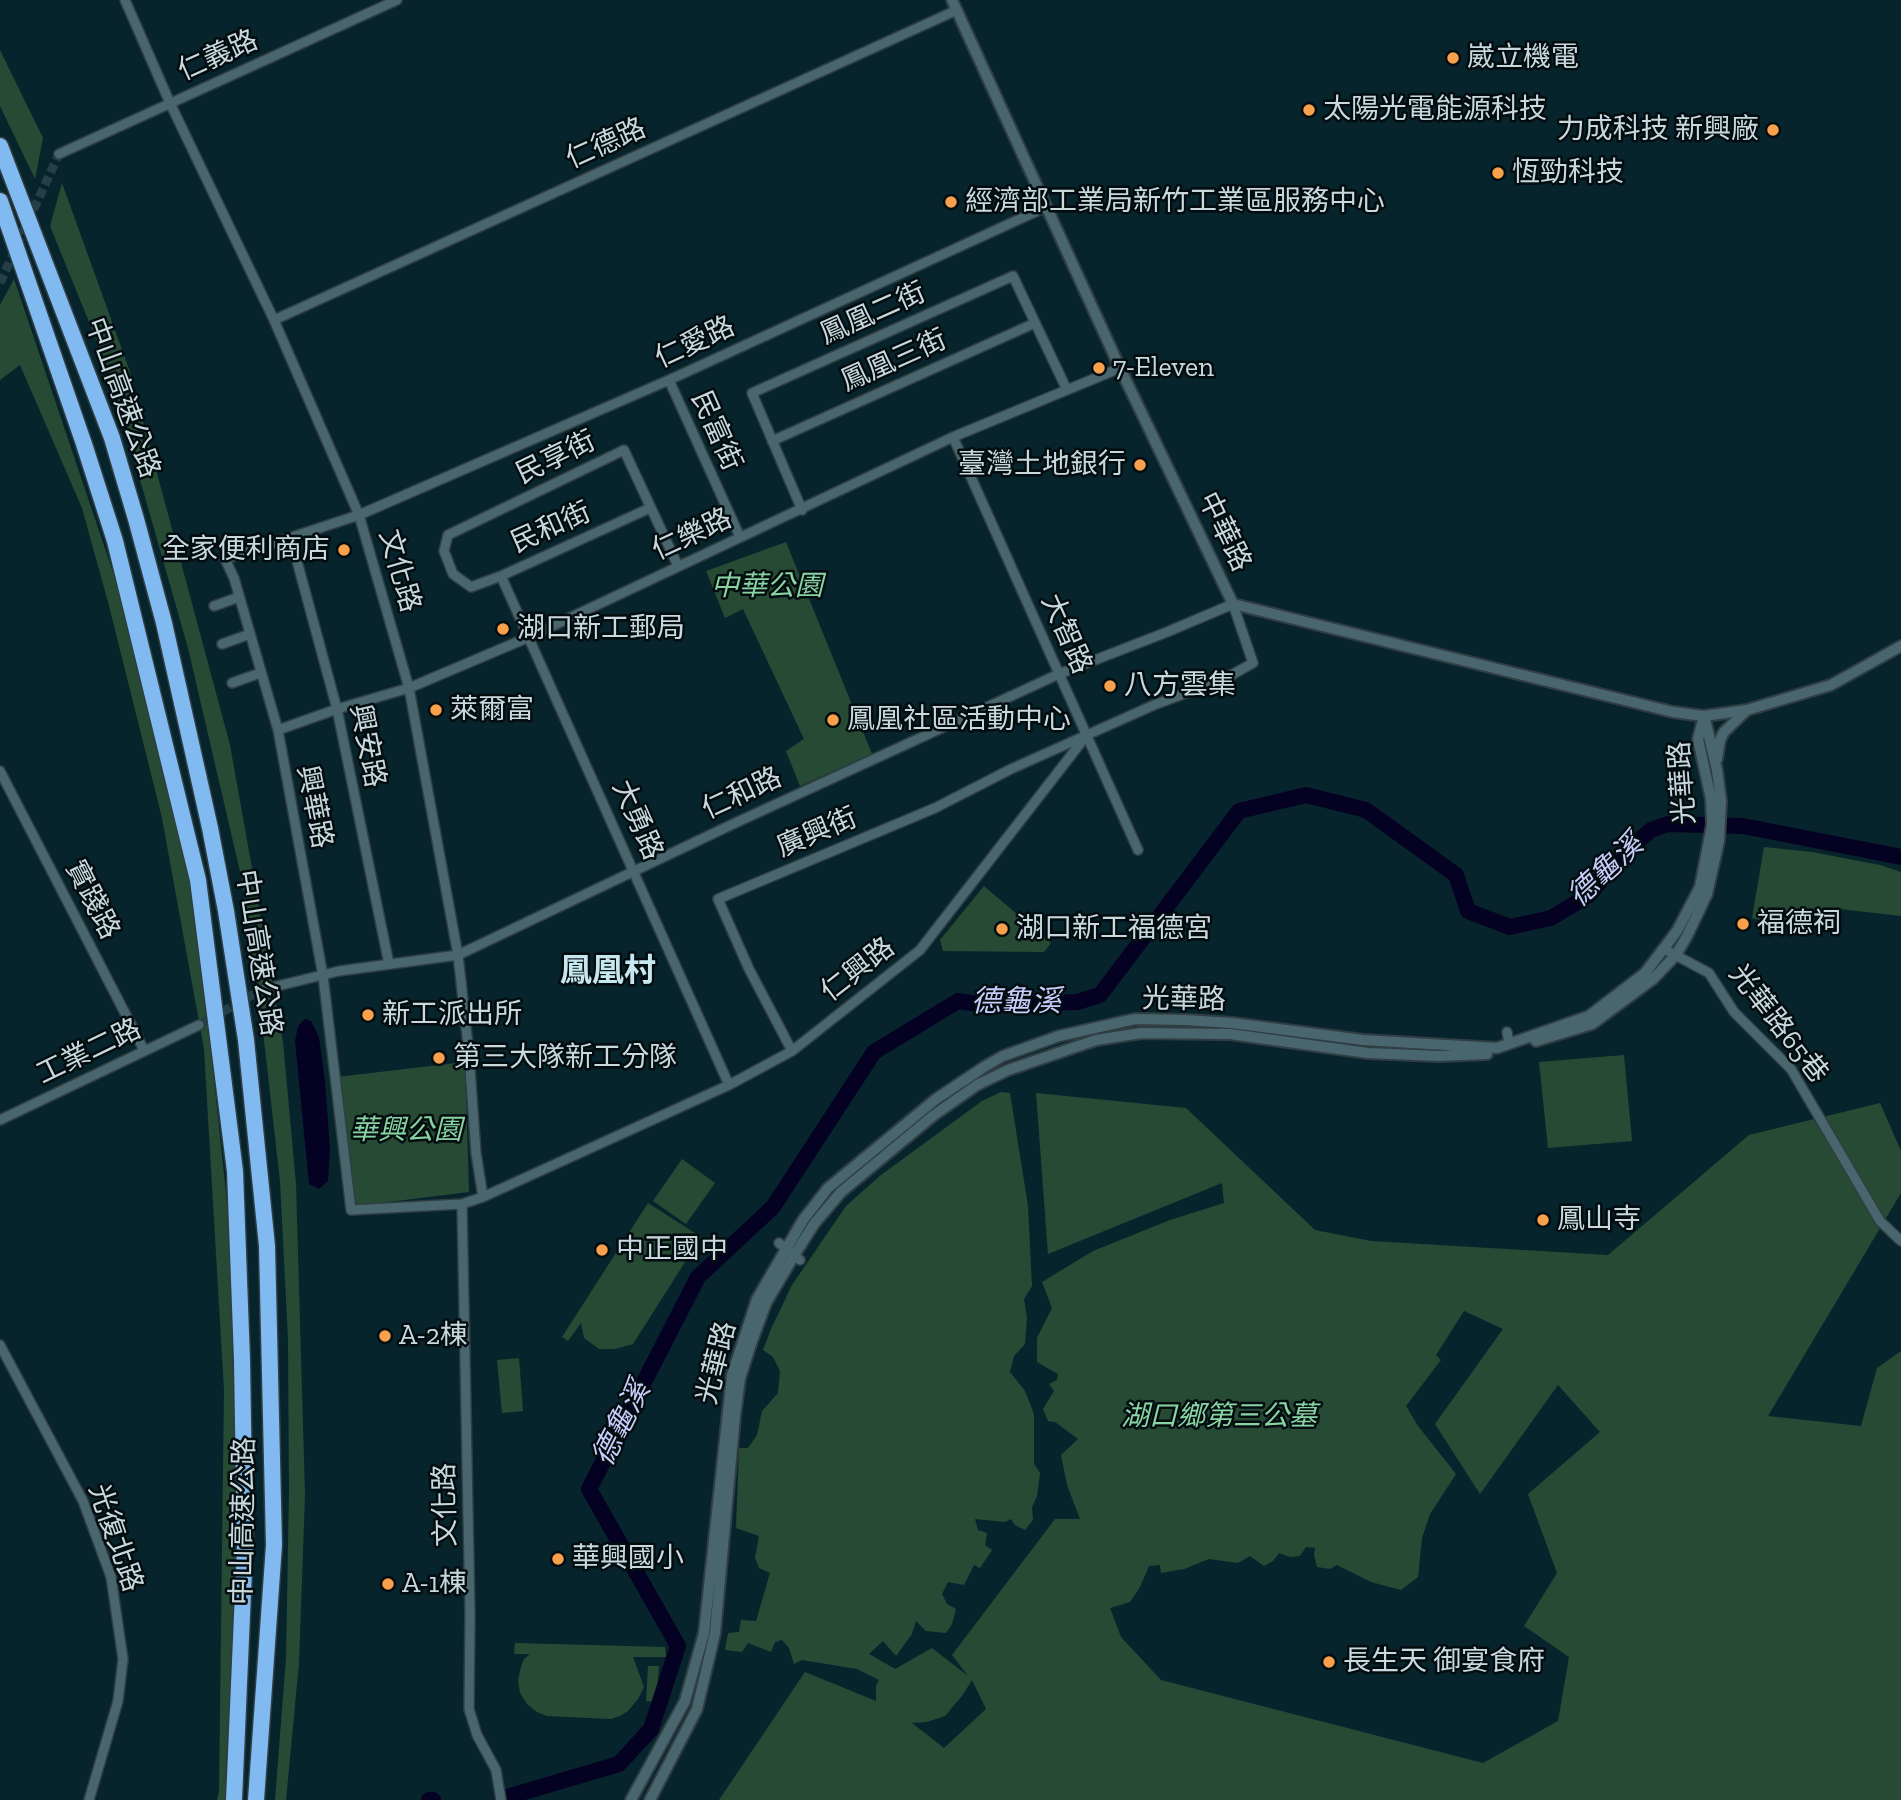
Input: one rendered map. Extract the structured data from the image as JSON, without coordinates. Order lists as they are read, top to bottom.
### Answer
{
  "streets": {
    "highway": ["中山高速公路"],
    "street": [
      "仁義路",
      "仁德路",
      "鳳凰二街",
      "仁愛路",
      "鳳凰三街",
      "民富街",
      "民享街",
      "民和街",
      "中華路",
      "仁樂路",
      "文化路",
      "大智路",
      "興安路",
      "光華路",
      "仁和路",
      "興華路",
      "大勇路",
      "廣興街",
      "實踐路",
      "仁興路",
      "光華路65巷",
      "工業二路",
      "光復北路"
    ]
  },
  "crossings": [
    ["仁義路", "文化路"],
    ["仁德路", "中華路"],
    ["仁德路", "文化路"],
    ["鳳凰二街", "鳳凰三街"],
    ["仁愛路", "民富街"],
    ["仁愛路", "中華路"],
    ["仁愛路", "文化路"],
    ["仁愛路", "興華路"],
    ["民富街", "仁樂路"],
    ["民享街", "民和街"],
    ["民享街", "仁樂路"],
    ["民和街", "大勇路"],
    ["中華路", "仁樂路"],
    ["中華路", "光華路"],
    ["中華路", "仁和路"],
    ["中華路", "仁興路"],
    ["仁樂路", "文化路"],
    ["仁樂路", "大智路"],
    ["仁樂路", "興安路"],
    ["仁樂路", "興華路"],
    ["仁樂路", "大勇路"],
    ["文化路", "仁和路"],
    ["文化路", "興華路"],
    ["文化路", "仁興路"],
    ["大智路", "仁和路"],
    ["大智路", "廣興街"],
    ["大智路", "仁興路"],
    ["興安路", "仁和路"],
    ["興安路", "興華路"],
    ["光華路", "光華路65巷"],
    ["仁和路", "興華路"],
    ["仁和路", "大勇路"],
    ["仁和路", "仁興路"],
    ["興華路", "仁興路"],
    ["大勇路", "仁興路"],
    ["廣興街", "仁興路"],
    ["實踐路", "工業二路"]
  ],
  "districts": ["鳳凰村"],
  "water": ["德龜溪"],
  "parks": ["中華公園", "華興公園", "湖口鄉第三公墓"],
  "places": [
    "崴立機電",
    "太陽光電能源科技",
    "力成科技 新興廠",
    "恆勁科技",
    "經濟部工業局新竹工業區服務中心",
    "7-Eleven",
    "臺灣土地銀行",
    "全家便利商店",
    "湖口新工郵局",
    "八方雲集",
    "萊爾富",
    "鳳凰社區活動中心",
    "福德祠",
    "湖口新工福德宮",
    "新工派出所",
    "第三大隊新工分隊",
    "鳳山寺",
    "中正國中",
    "A-2棟",
    "華興國小",
    "A-1棟",
    "長生天 御宴食府"
  ]
}
